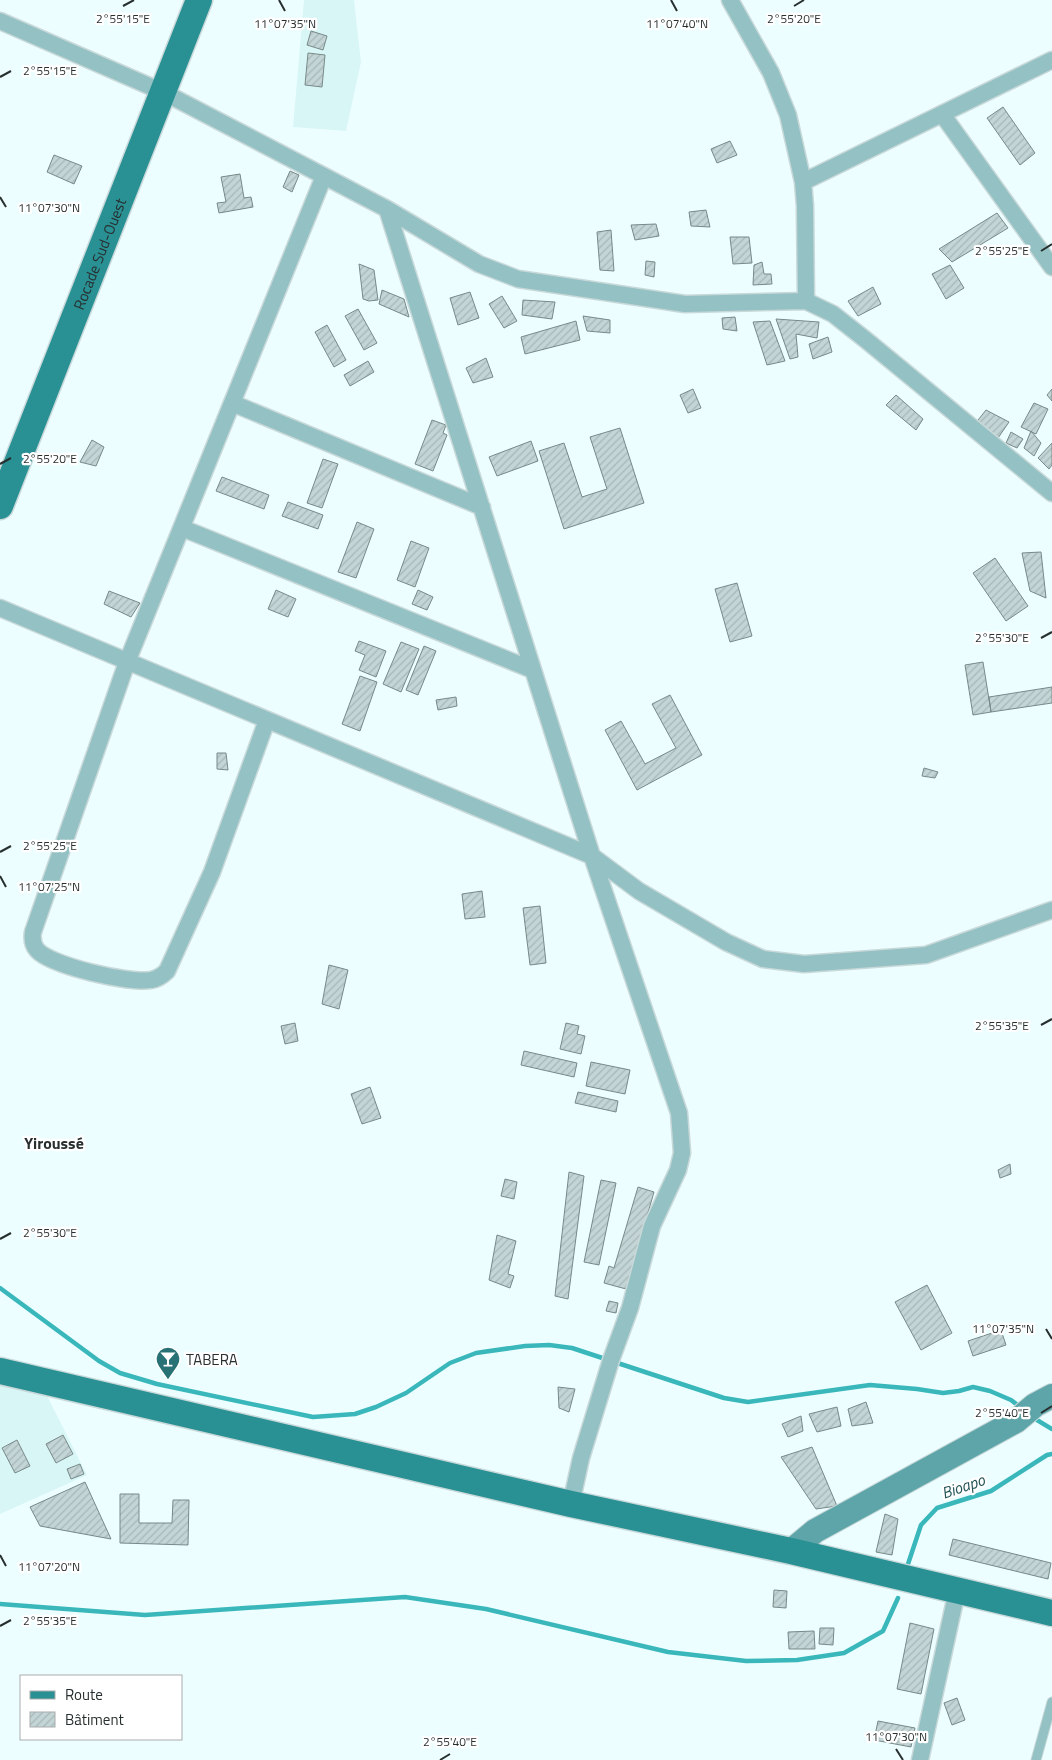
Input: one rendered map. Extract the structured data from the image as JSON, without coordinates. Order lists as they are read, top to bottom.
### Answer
{
  "streets": {
    "main road": ["Rocade Sud-Ouest"]
  },
  "districts": ["Yiroussé"],
  "water": ["Bioapo"],
  "places": {
    "bar": ["TABERA"]
  },
  "legend": ["Route", "Bâtiment"],
  "coordinates": [
    "2°55'15\"E",
    "2°55'20\"E",
    "11°07'40\"N",
    "11°07'35\"N",
    "11°07'30\"N",
    "2°55'25\"E",
    "2°55'30\"E",
    "11°07'25\"N",
    "2°55'35\"E",
    "2°55'40\"E",
    "11°07'20\"N"
  ]
}
